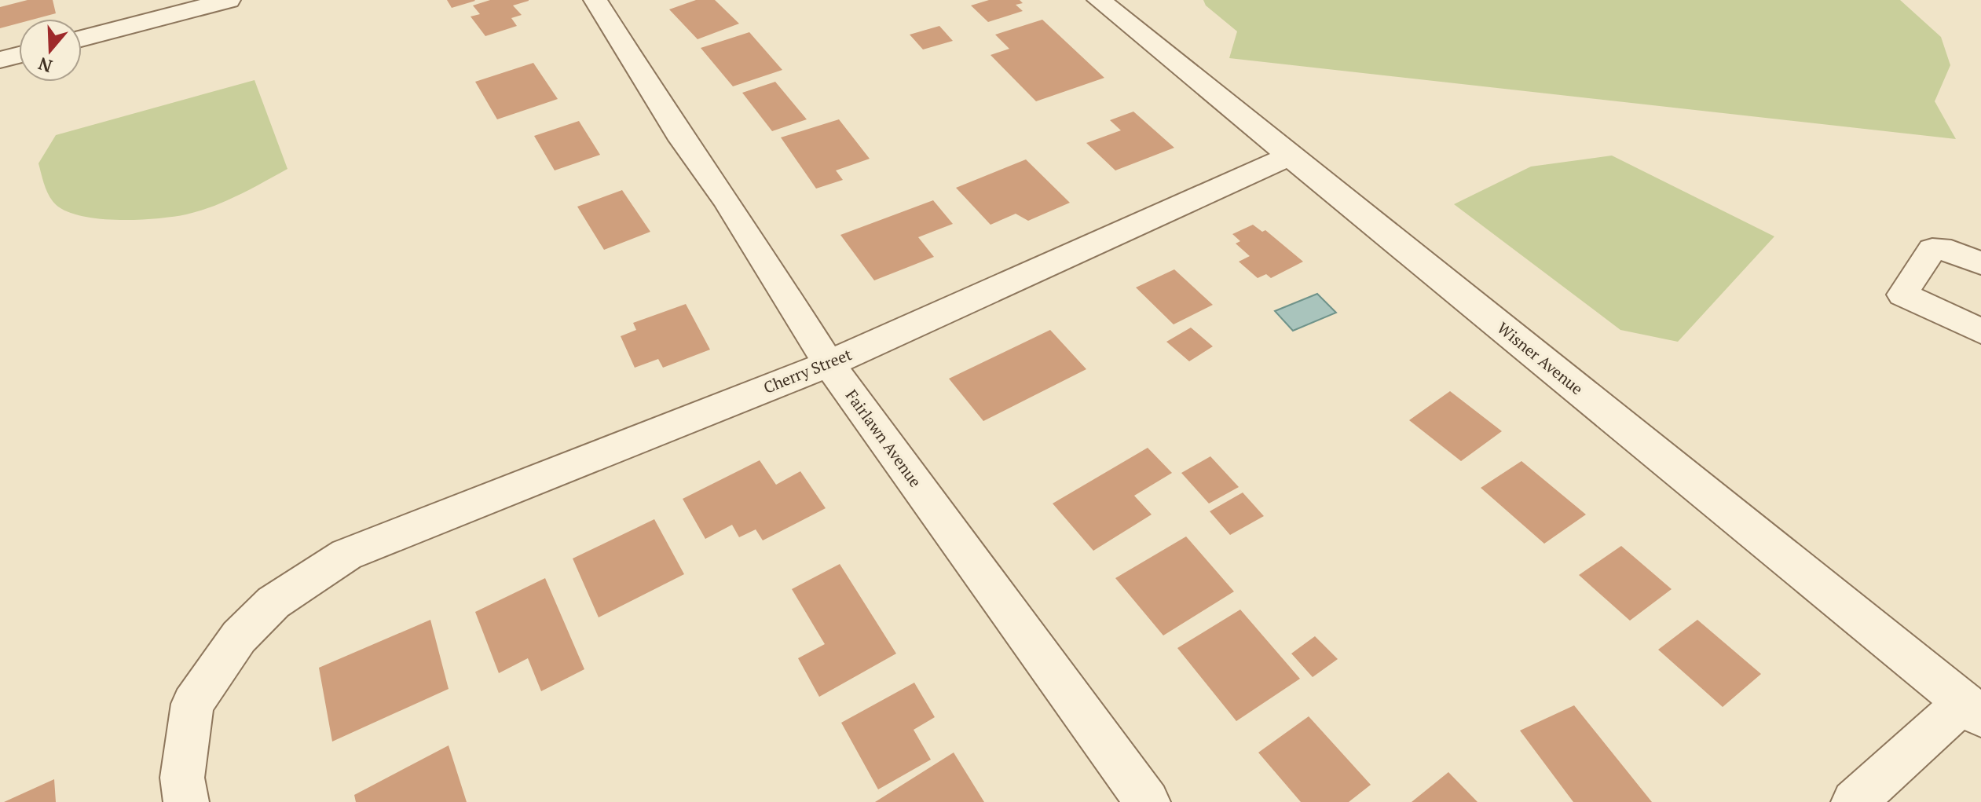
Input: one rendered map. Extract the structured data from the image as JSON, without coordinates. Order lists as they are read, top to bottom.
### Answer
{
  "streets": {
    "street": ["Wisner Avenue", "Cherry Street", "Fairlawn Avenue"]
  },
  "crossings": [
    ["Wisner Avenue", "Cherry Street"],
    ["Cherry Street", "Fairlawn Avenue"]
  ],
  "north": "bottom"
}
